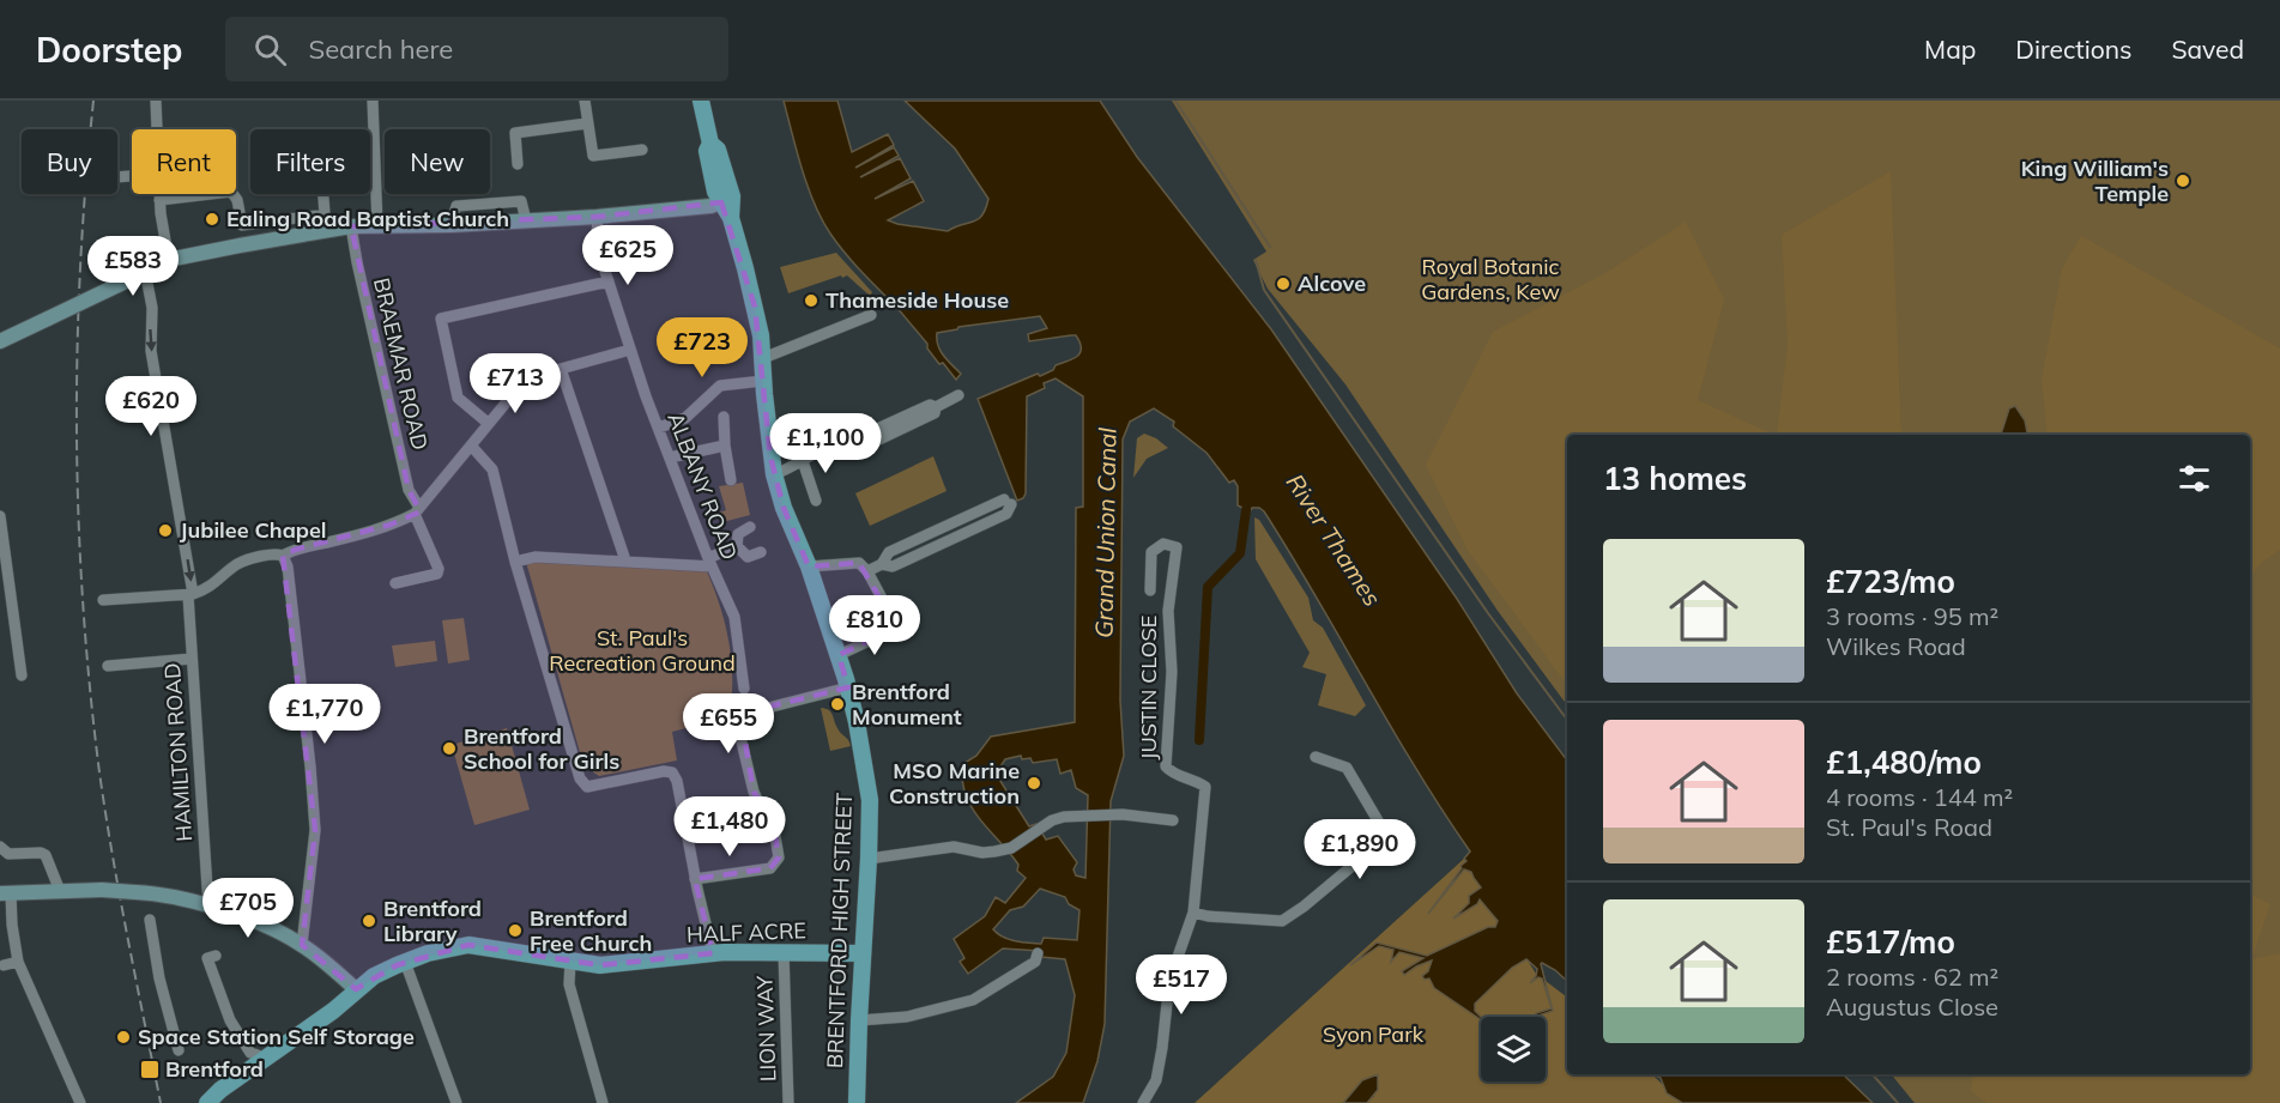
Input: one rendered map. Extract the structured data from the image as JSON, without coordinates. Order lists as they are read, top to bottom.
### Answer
{
  "streets": {
    "main road": ["BRENTFORD HIGH STREET", "HALF ACRE"],
    "street": [
      "BRAEMAR ROAD",
      "ALBANY ROAD",
      "JUSTIN CLOSE",
      "HAMILTON ROAD",
      "LION WAY"
    ]
  },
  "crossings": [
    ["BRENTFORD HIGH STREET", "HALF ACRE"],
    ["HALF ACRE", "LION WAY"]
  ],
  "one_way": ["HAMILTON ROAD"],
  "water": ["Grand Union Canal", "River Thames"],
  "parks": ["Royal Botanic Gardens, Kew", "St. Paul's Recreation Ground", "Syon Park"],
  "places": {
    "other": [
      "King William's Temple",
      "Ealing Road Baptist Church",
      "Alcove",
      "Thameside House",
      "Jubilee Chapel",
      "Brentford Monument",
      "Brentford School for Girls",
      "MSO Marine Construction",
      "Brentford Library",
      "Brentford Free Church",
      "Space Station Self Storage"
    ],
    "transit": ["Brentford"]
  },
  "page": {
    "header": "Doorstep",
    "search": "Search here",
    "nav": ["Map", "Directions", "Saved"],
    "chip": [
      "Buy",
      "Rent",
      "Filters",
      "New"
    ],
    "price": [
      "£625",
      "£583",
      "£723",
      "£713",
      "£620",
      "£1,100",
      "£810",
      "£1,770",
      "£655",
      "£1,480",
      "£1,890",
      "£705",
      "£517"
    ],
    "heading": "13 homes",
    "list": [
      {
        "name": "£723/mo",
        "note": "3 rooms · 95 m² · Wilkes Road"
      },
      {
        "name": "£1,480/mo",
        "note": "4 rooms · 144 m² · St. Paul's Road"
      },
      {
        "name": "£517/mo",
        "note": "2 rooms · 62 m² · Augustus Close"
      }
    ]
  }
}
